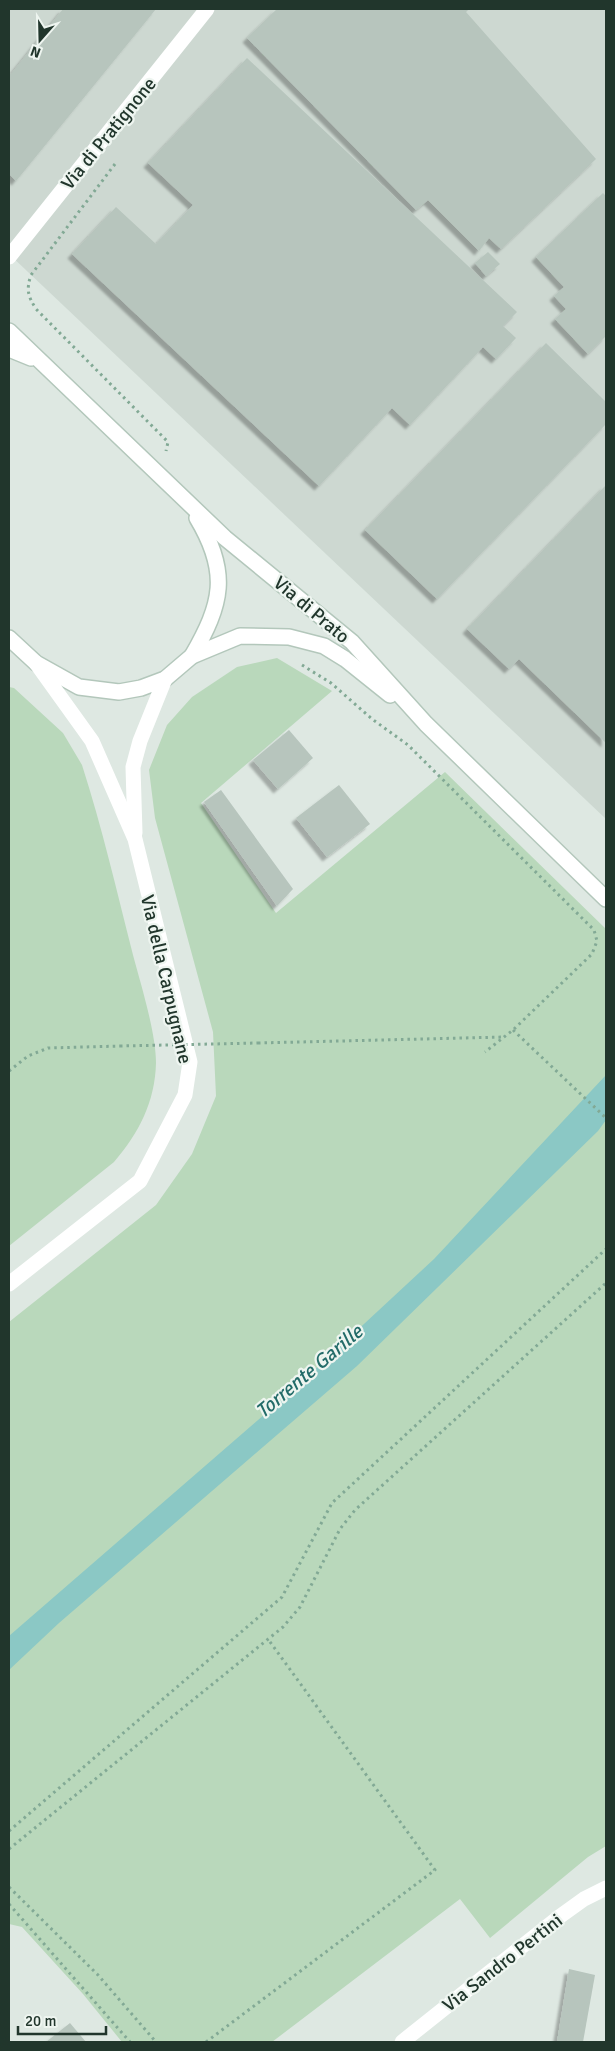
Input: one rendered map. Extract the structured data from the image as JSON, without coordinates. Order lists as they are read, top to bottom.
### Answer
{
  "streets": {
    "main road": [
      "Via di Pratignone",
      "Via di Prato",
      "Via della Carpugnane",
      "Via Sandro Pertini"
    ]
  },
  "crossings": [
    ["Via di Prato", "Via della Carpugnane"]
  ],
  "water": ["Torrente Garille"],
  "scale_bar": "20 m",
  "north": "bottom"
}
